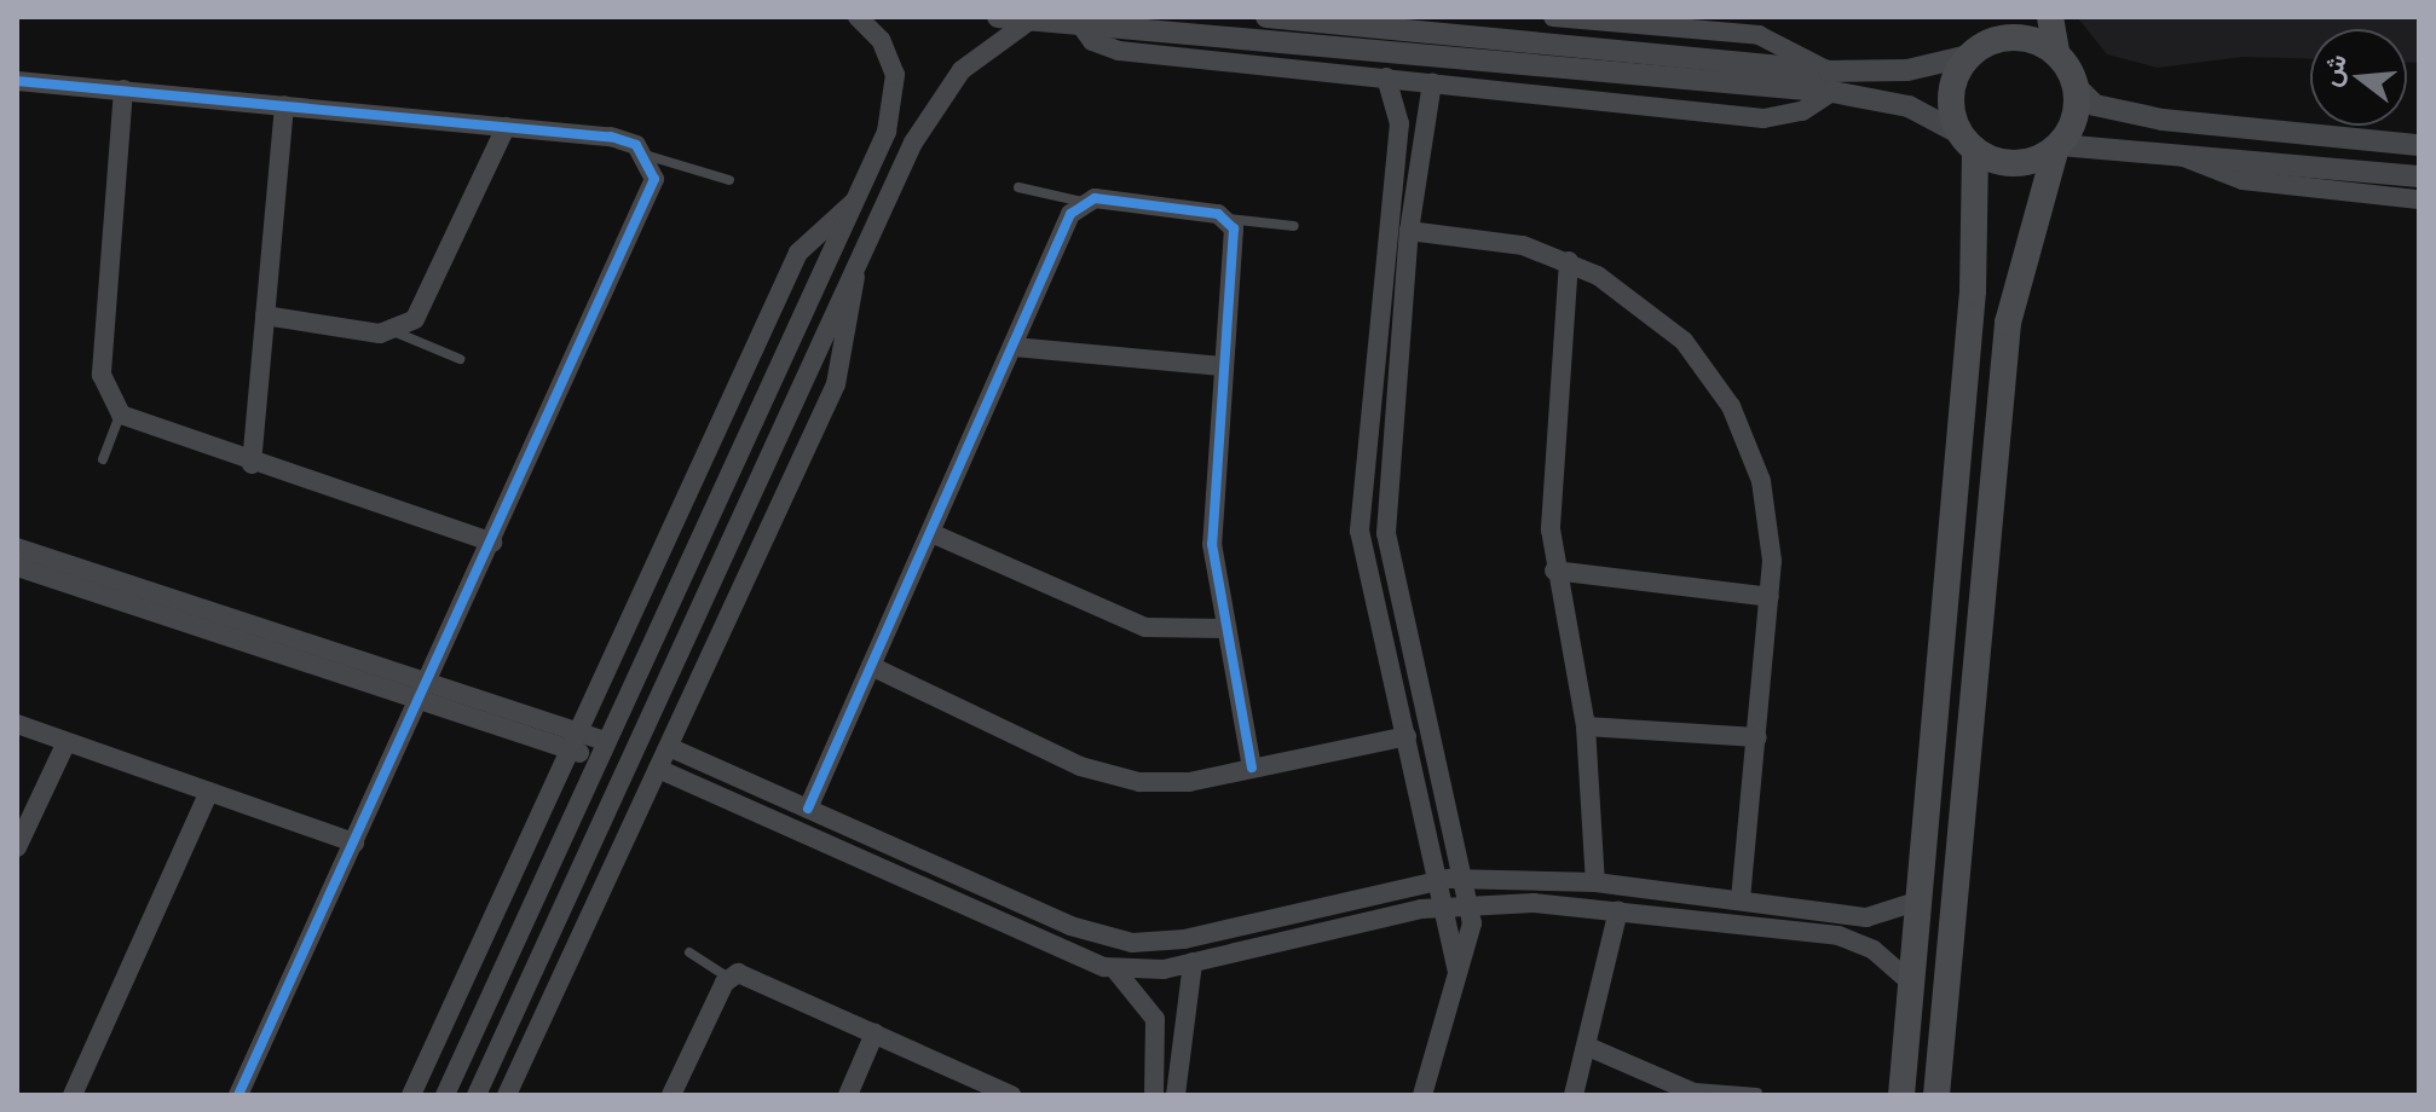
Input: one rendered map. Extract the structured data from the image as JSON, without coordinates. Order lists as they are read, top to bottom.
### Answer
{
  "north": "left"
}
